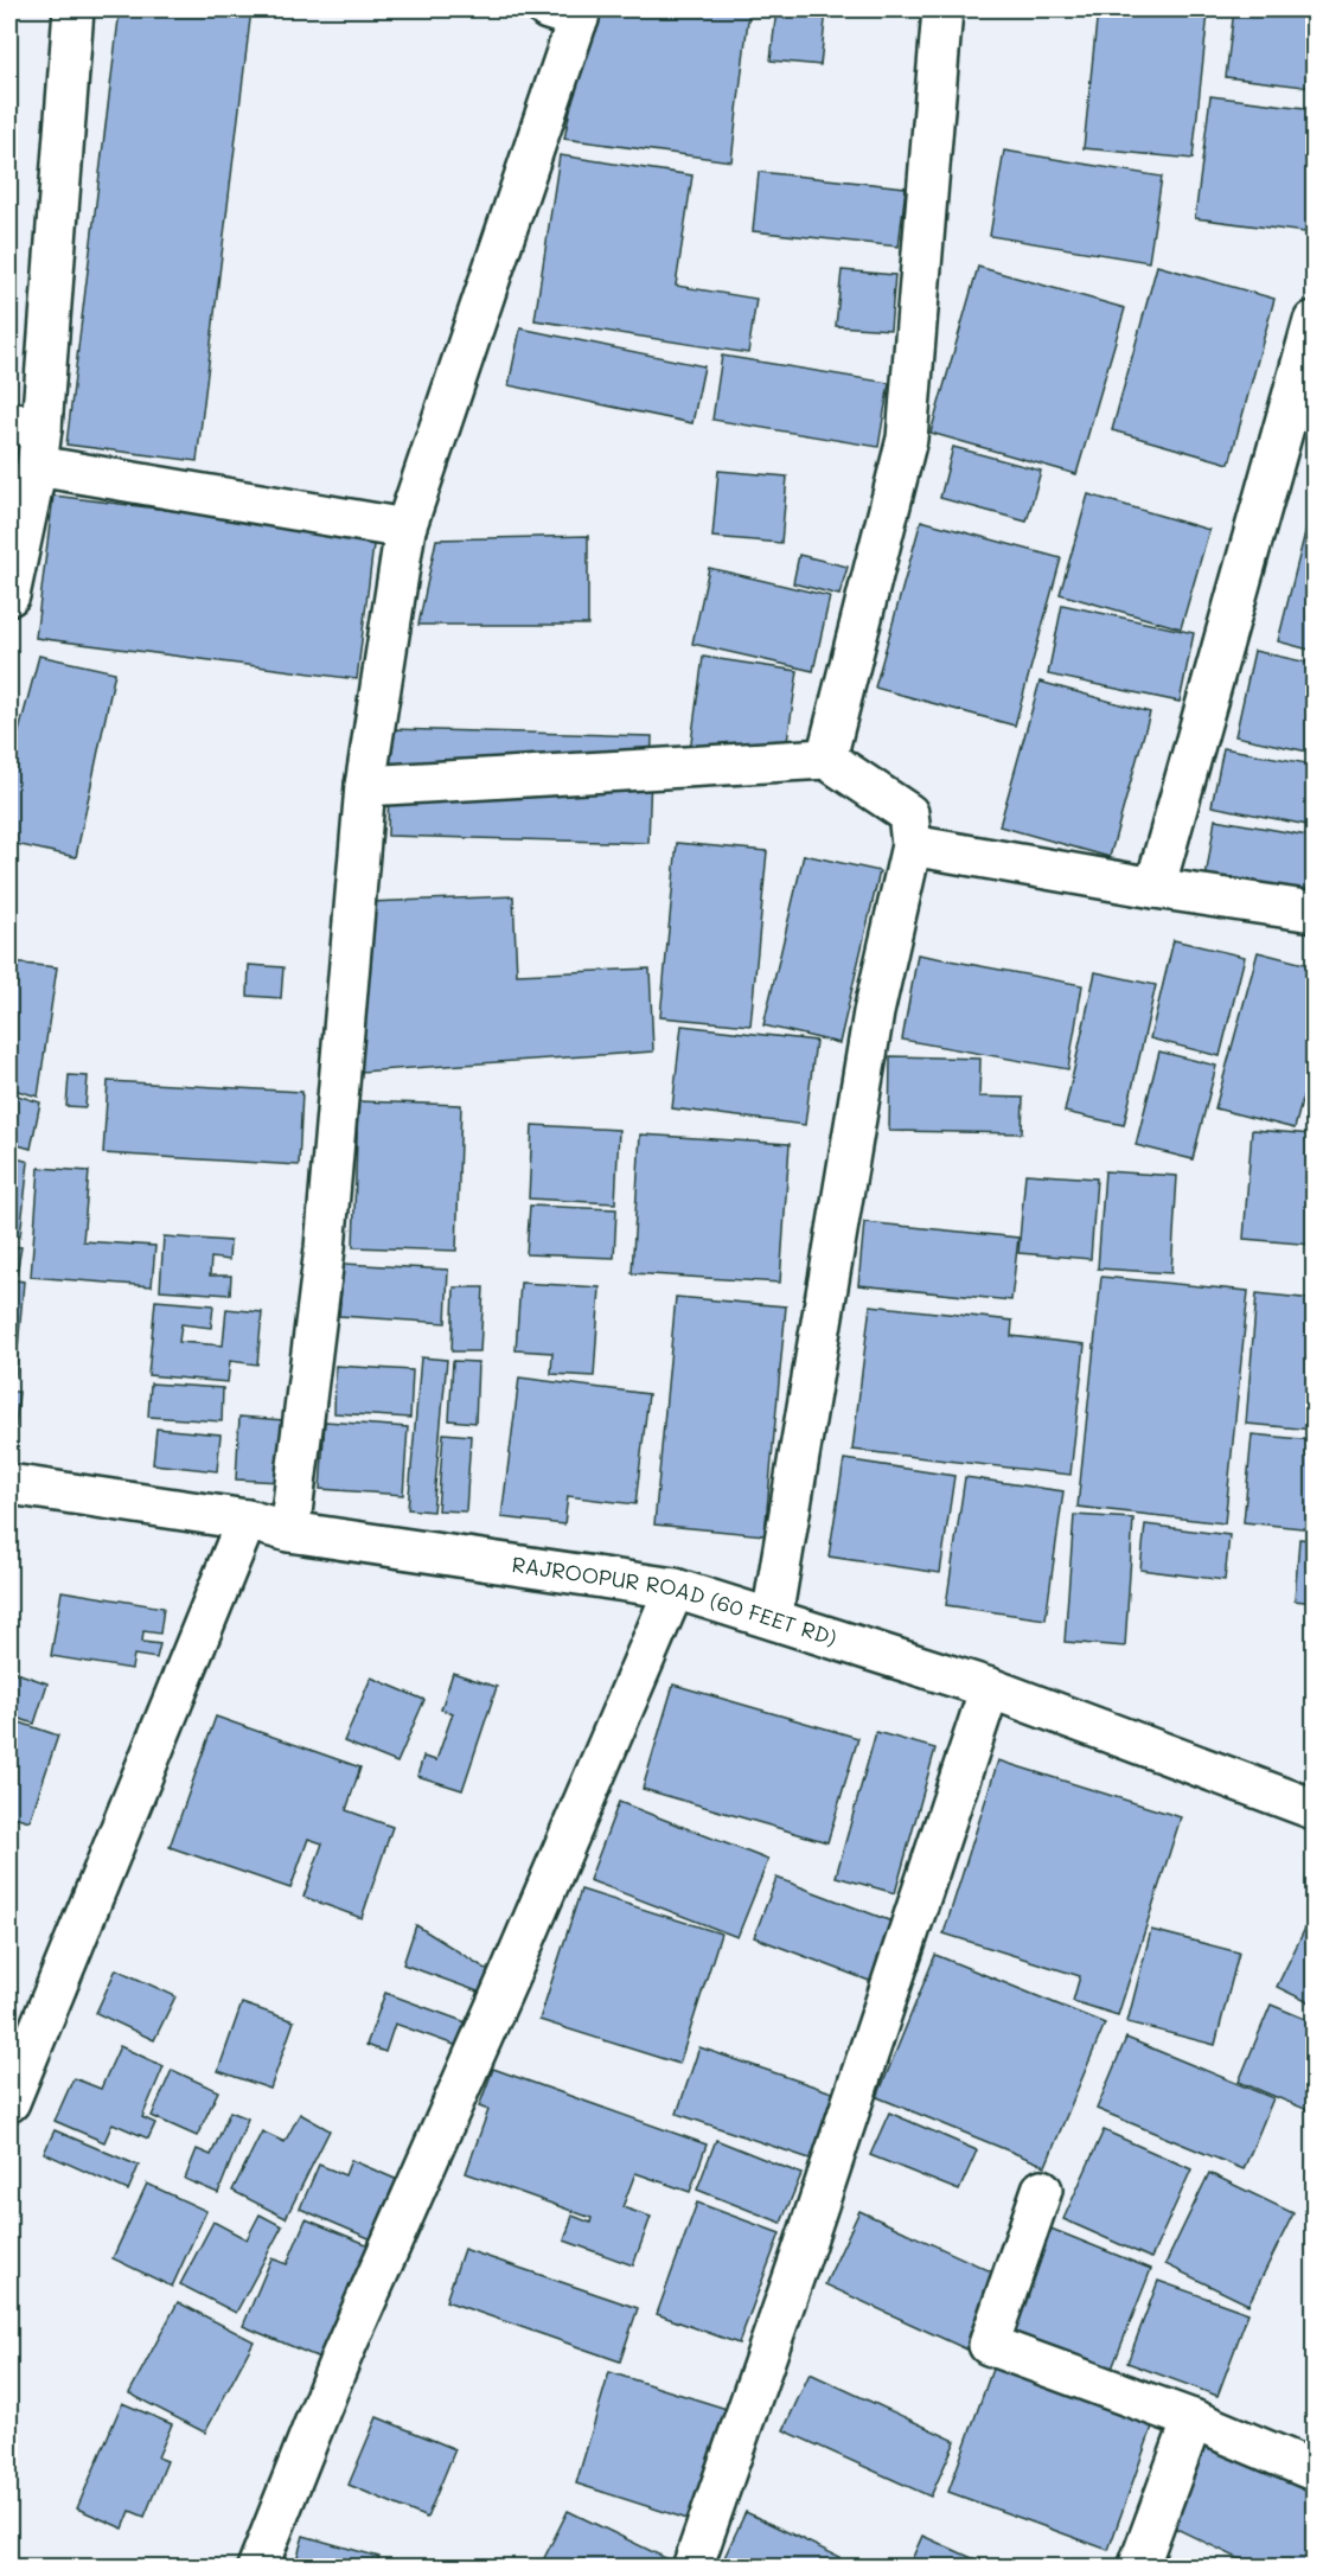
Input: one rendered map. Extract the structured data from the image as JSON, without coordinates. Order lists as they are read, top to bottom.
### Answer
{
  "streets": {
    "street": ["RAJROOPUR ROAD (60 FEET RD)"]
  }
}
